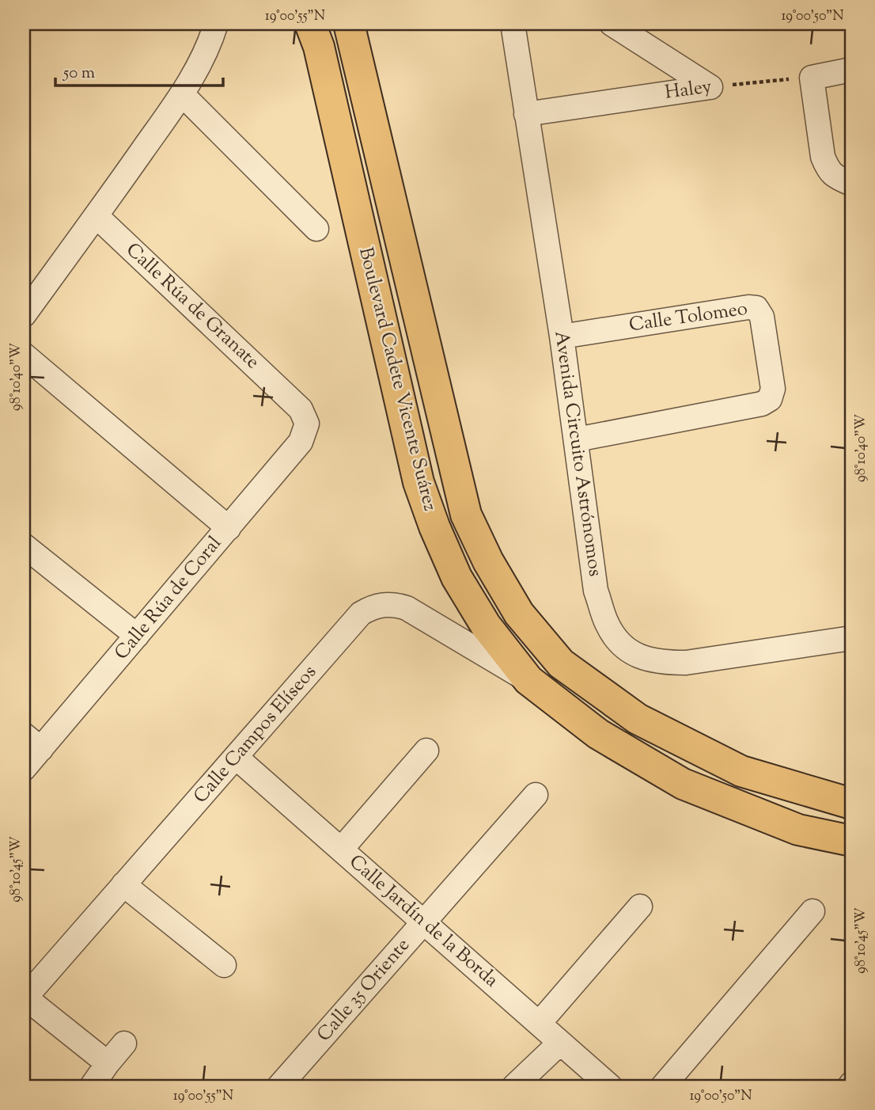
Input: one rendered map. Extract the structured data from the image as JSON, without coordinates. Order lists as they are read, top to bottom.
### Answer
{
  "streets": {
    "main road": ["Boulevard Cadete Vicente Suárez"],
    "street": [
      "Haley",
      "Calle Rúa de Granate",
      "Calle Tolomeo",
      "Avenida Circuito Astrónomos",
      "Calle Rúa de Coral",
      "Calle Campos Elíseos",
      "Calle Jardín de la Borda",
      "Calle 35 Oriente"
    ]
  },
  "crossings": [
    ["Haley", "Avenida Circuito Astrónomos"],
    ["Calle Rúa de Granate", "Calle Rúa de Coral"],
    ["Calle Tolomeo", "Avenida Circuito Astrónomos"],
    ["Boulevard Cadete Vicente Suárez", "Calle Campos Elíseos"],
    ["Calle Campos Elíseos", "Calle Jardín de la Borda"],
    ["Calle Jardín de la Borda", "Calle 35 Oriente"]
  ],
  "scale_bar": "50 m",
  "coordinates": [
    "19°00'55\"N",
    "19°00'50\"N",
    "98°10'40\"W",
    "98°10'45\"W"
  ]
}
